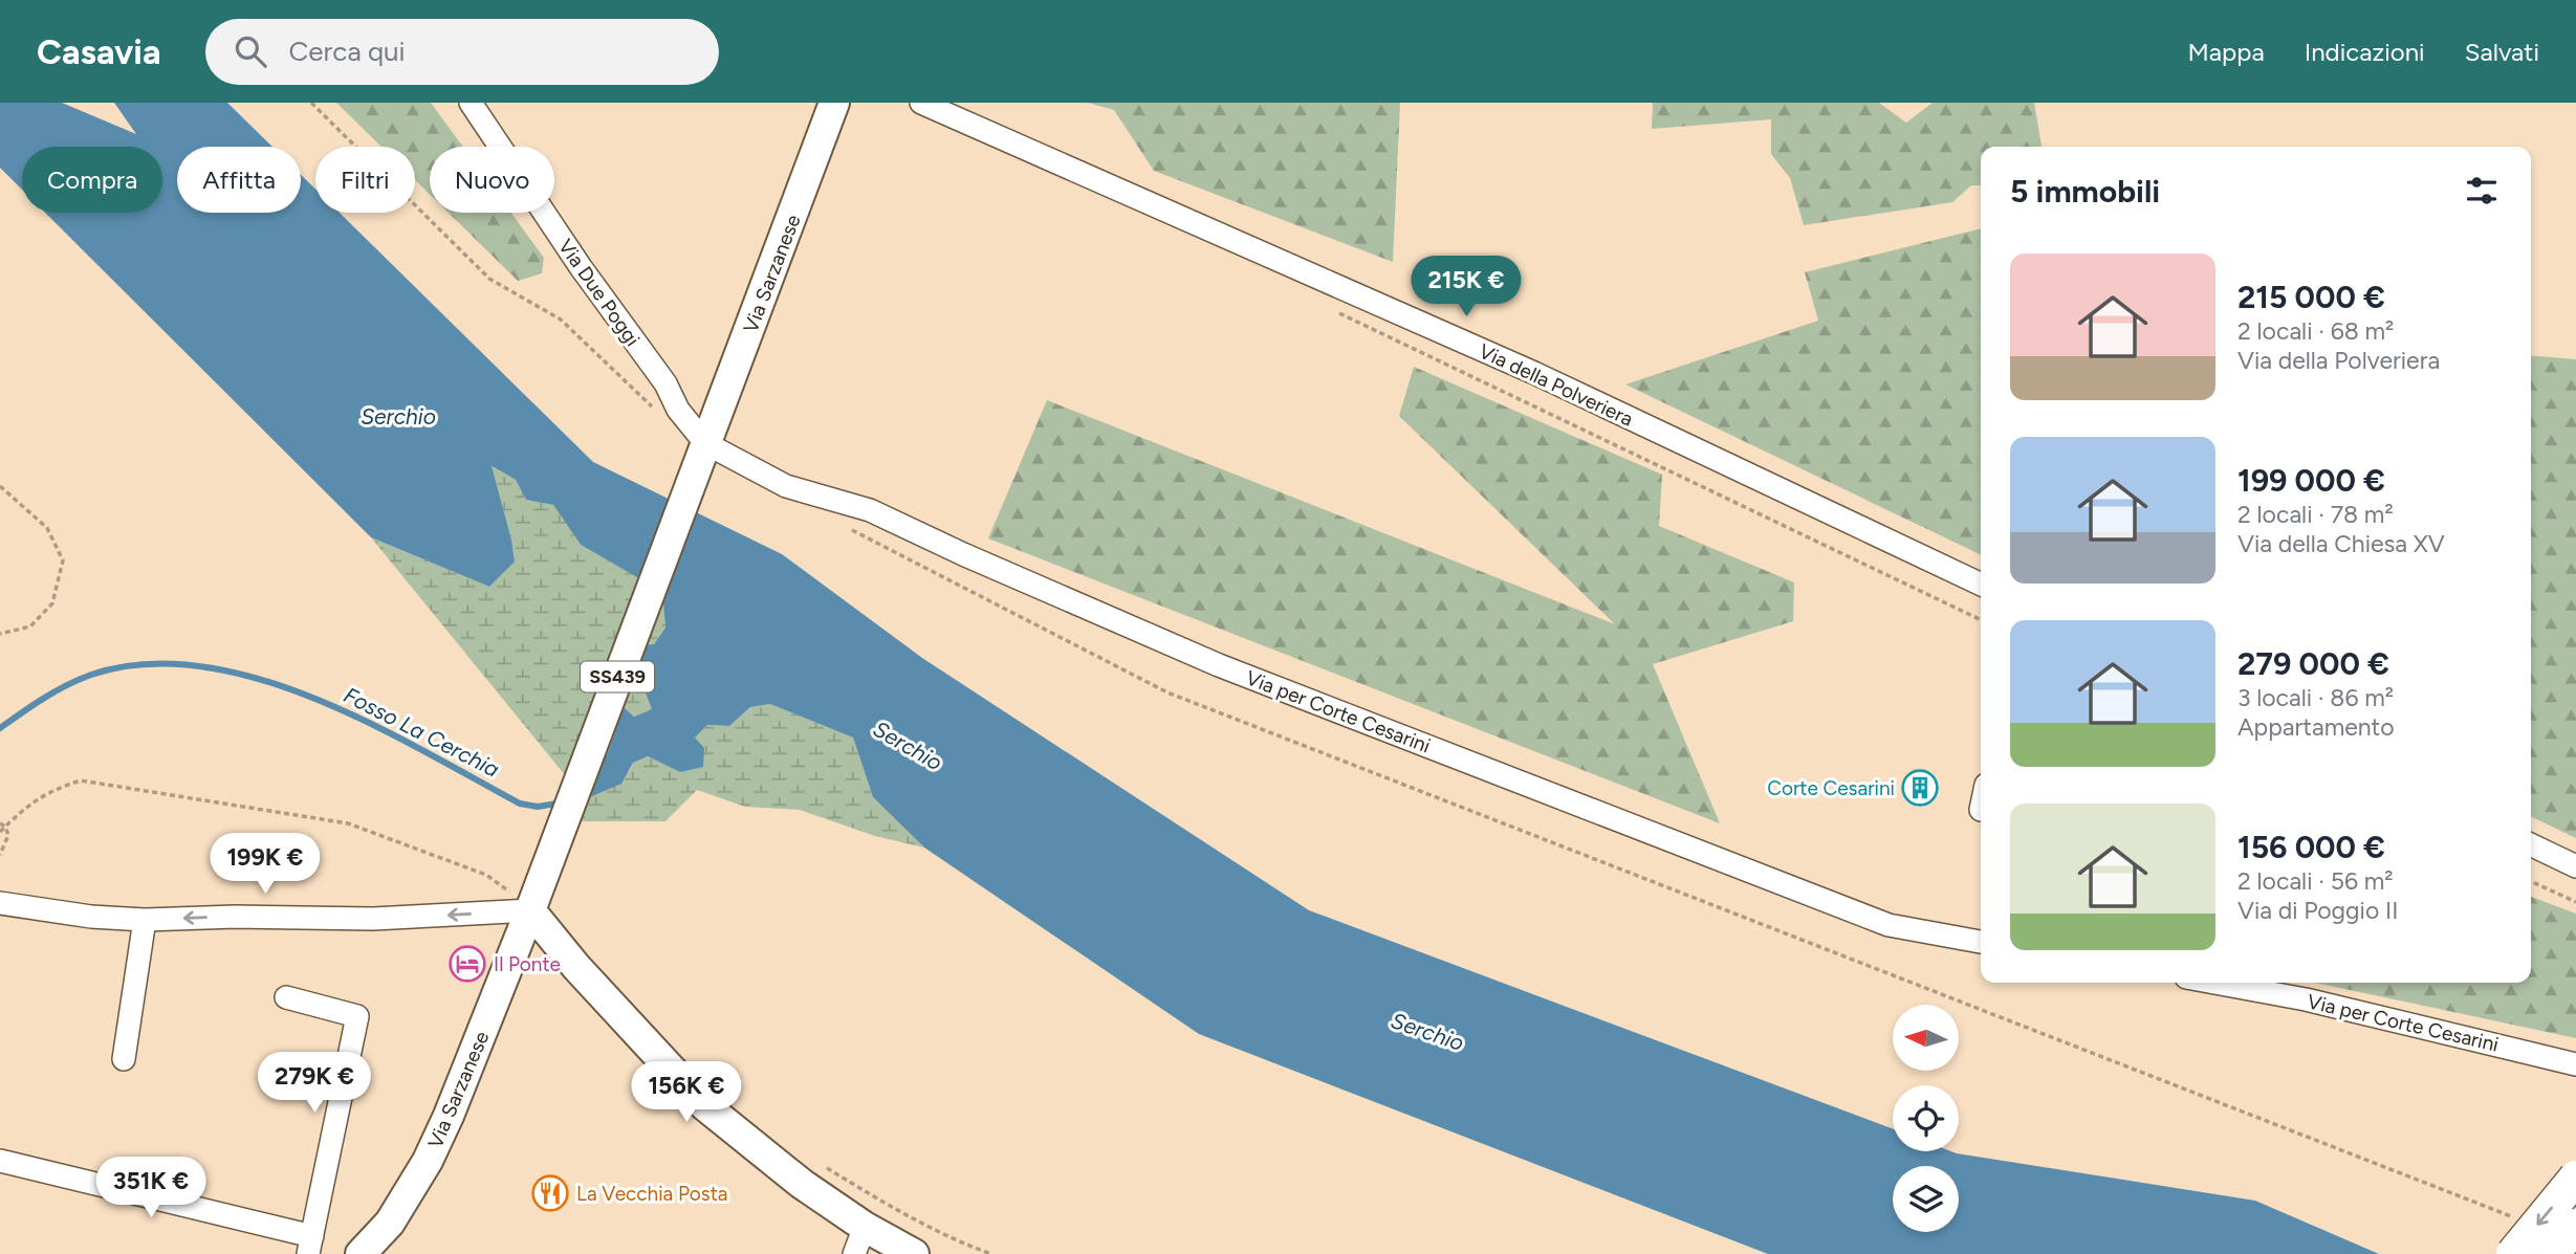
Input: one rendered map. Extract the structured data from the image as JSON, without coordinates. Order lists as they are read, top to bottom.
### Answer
{
  "streets": {
    "main road": ["Via Sarzanese", "SS439"],
    "street": ["Via Due Poggi", "Via della Polveriera", "Via per Corte Cesarini"]
  },
  "crossings": [
    ["Via Sarzanese", "Via Due Poggi"],
    ["Via Sarzanese", "SS439"],
    ["Via Sarzanese", "Via per Corte Cesarini"],
    ["Via Due Poggi", "SS439"],
    ["Via Due Poggi", "Via per Corte Cesarini"],
    ["SS439", "Via per Corte Cesarini"]
  ],
  "water": ["Serchio", "Fosso La Cerchia"],
  "places": {
    "building": ["Corte Cesarini"],
    "hotel": ["Il Ponte"],
    "restaurant": ["La Vecchia Posta"]
  },
  "north": "left",
  "page": {
    "header": "Casavia",
    "search": "Cerca qui",
    "nav": ["Mappa", "Indicazioni", "Salvati"],
    "chip": [
      "Compra",
      "Affitta",
      "Filtri",
      "Nuovo"
    ],
    "heading": "5 immobili",
    "list": [
      {
        "name": "215 000 €",
        "note": "2 locali · 68 m² · Via della Polveriera"
      },
      {
        "name": "199 000 €",
        "note": "2 locali · 78 m² · Via della Chiesa XV"
      },
      {
        "name": "279 000 €",
        "note": "3 locali · 86 m² · Appartamento"
      },
      {
        "name": "156 000 €",
        "note": "2 locali · 56 m² · Via di Poggio II"
      }
    ],
    "price": [
      "215K €",
      "199K €",
      "279K €",
      "156K €",
      "351K €"
    ]
  }
}
